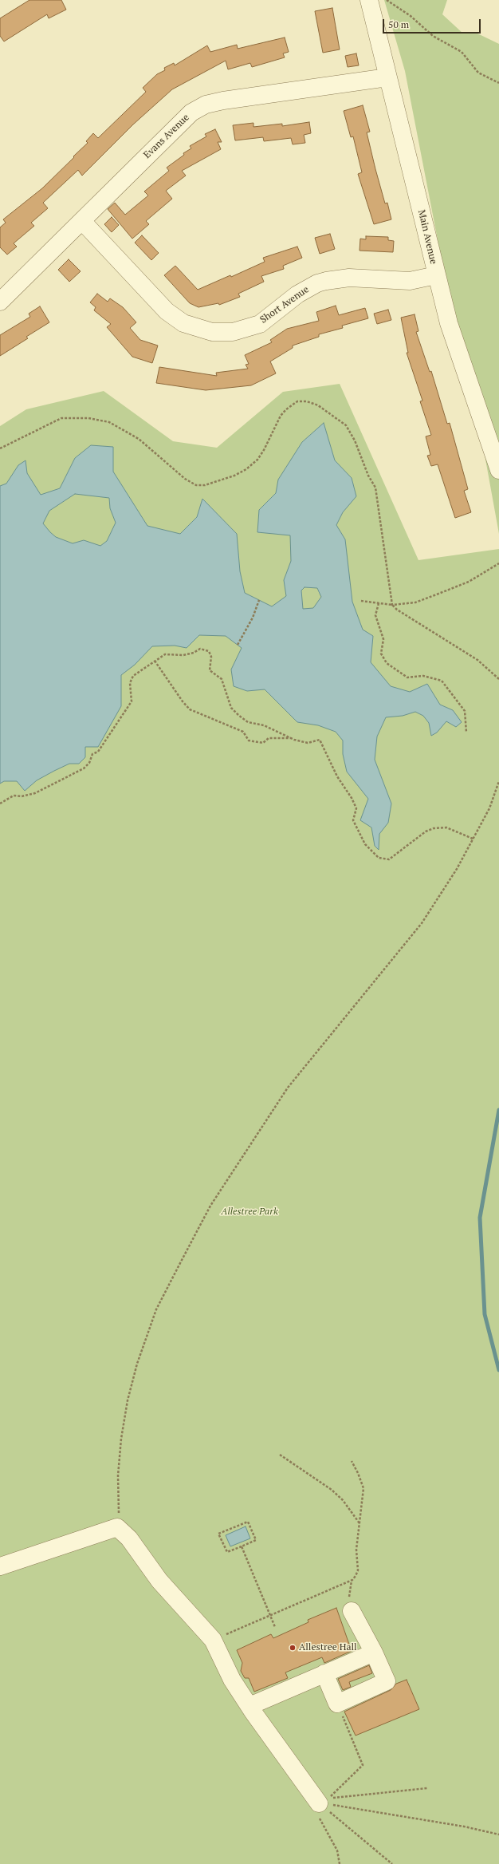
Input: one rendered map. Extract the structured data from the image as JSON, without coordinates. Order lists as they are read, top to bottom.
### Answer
{
  "streets": {
    "street": ["Evans Avenue", "Main Avenue", "Short Avenue"]
  },
  "crossings": [
    ["Evans Avenue", "Main Avenue"],
    ["Evans Avenue", "Short Avenue"],
    ["Main Avenue", "Short Avenue"]
  ],
  "parks": ["Allestree Park"],
  "places": ["Allestree Hall"],
  "scale_bar": "50 m"
}
